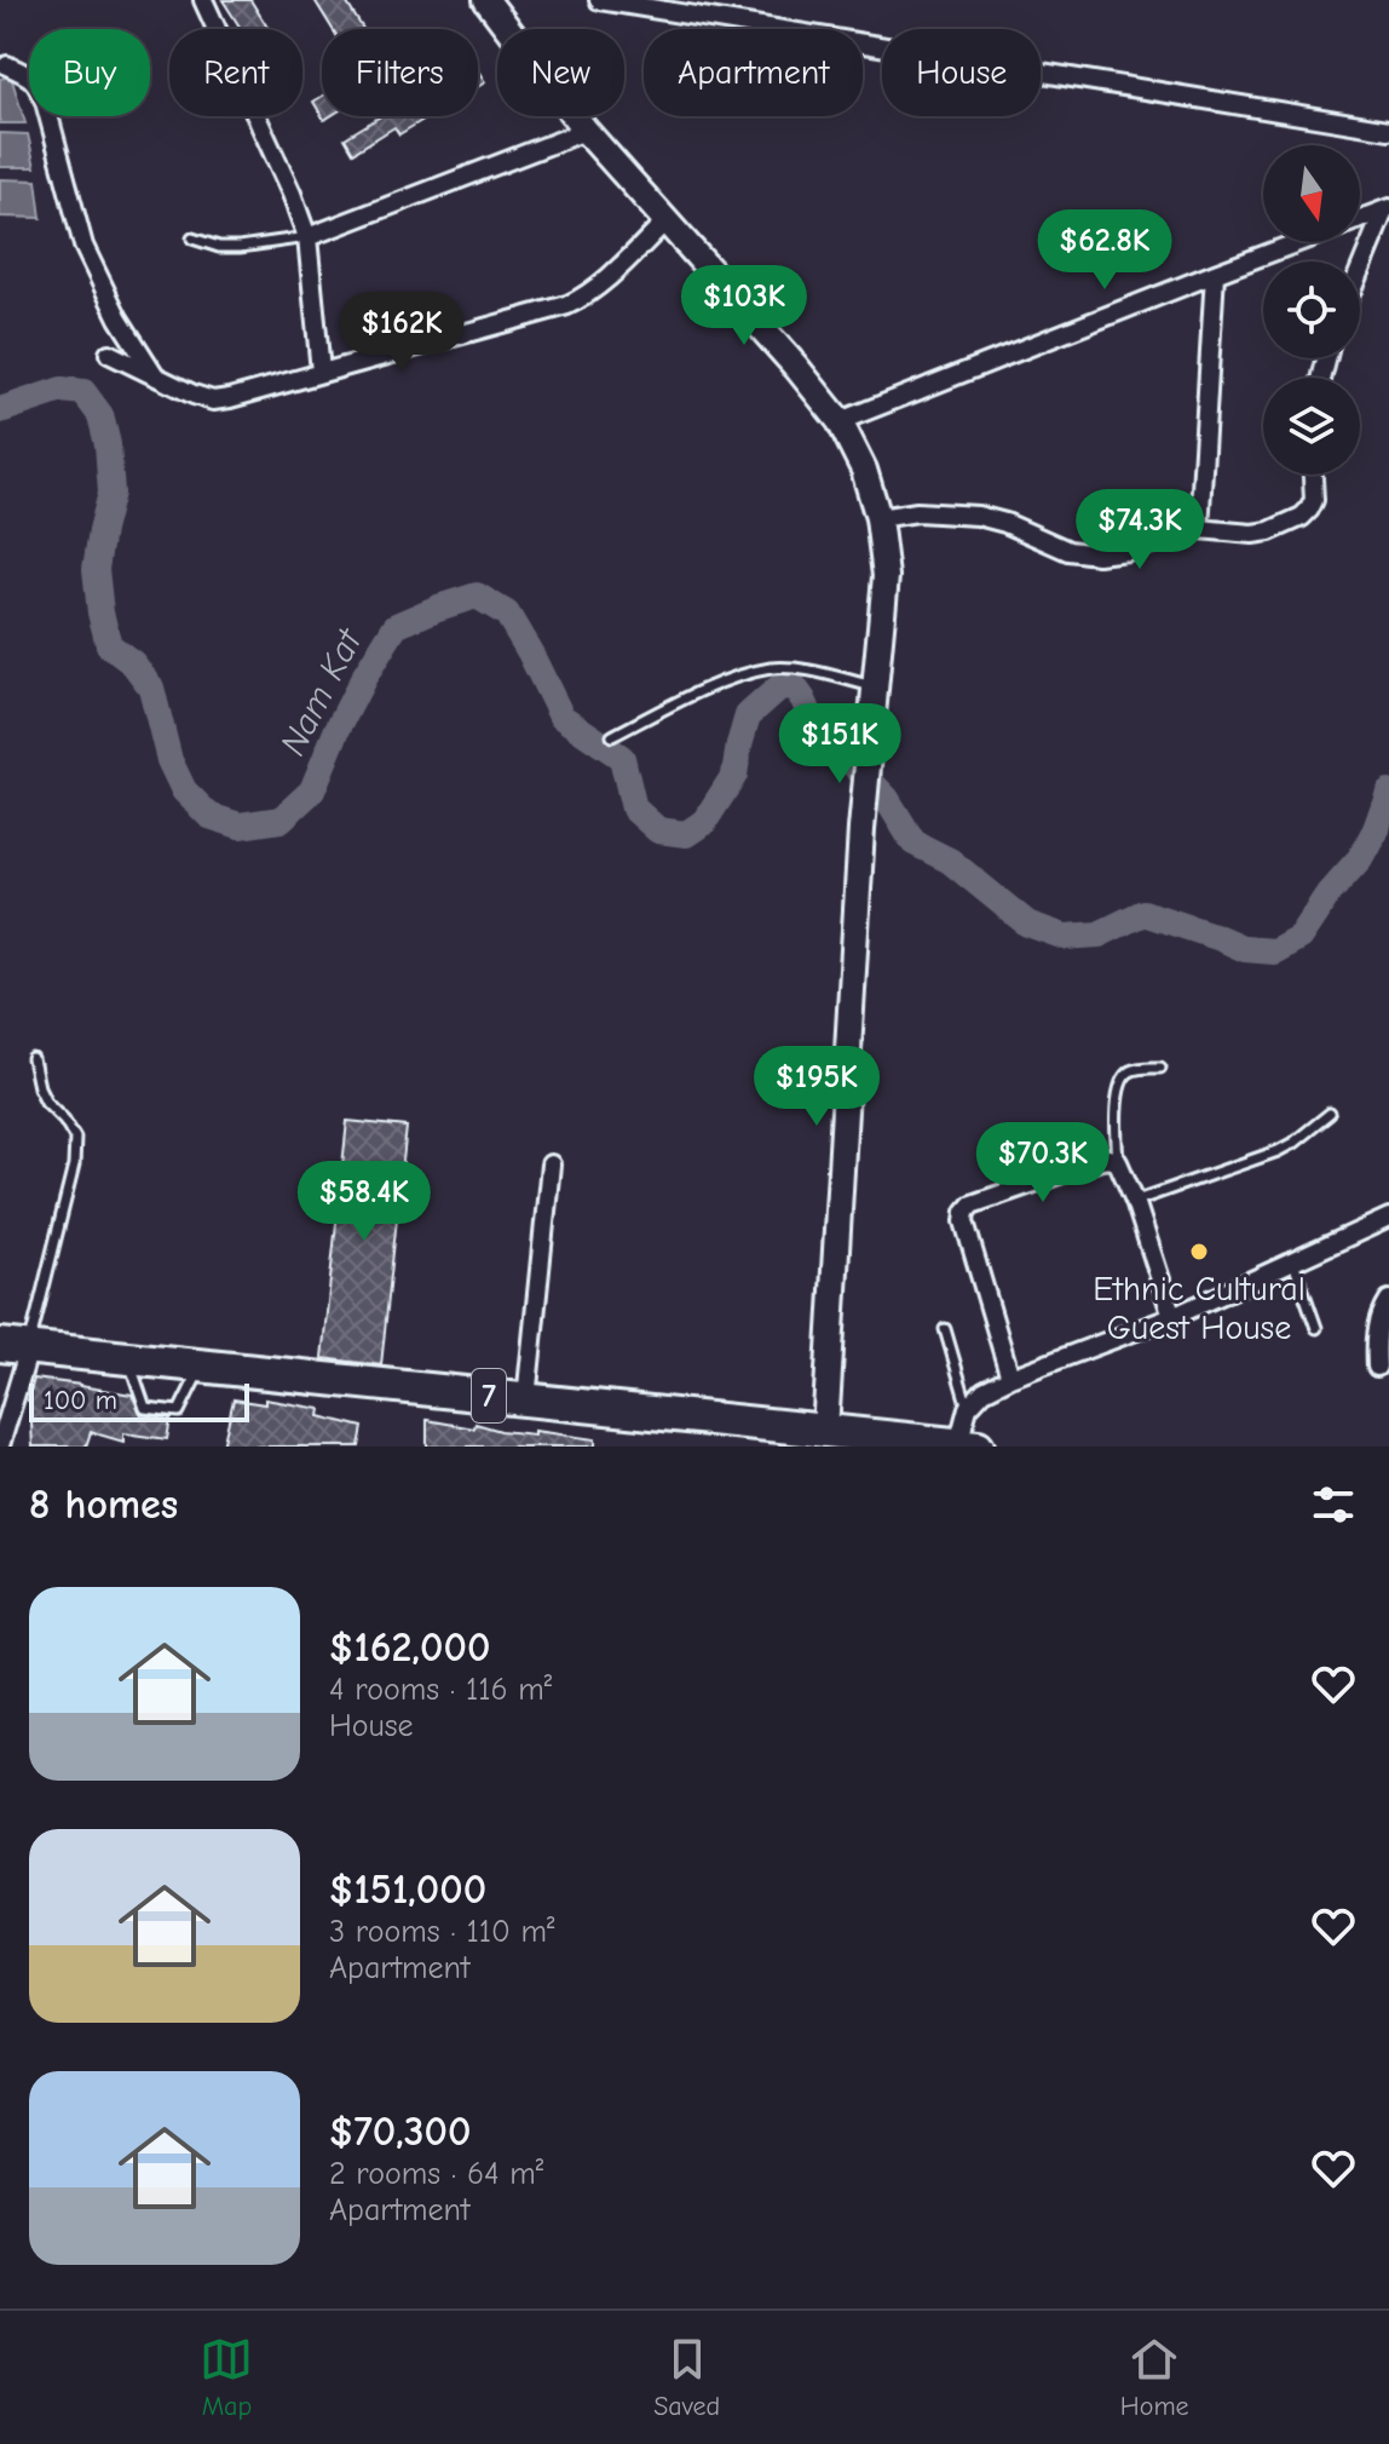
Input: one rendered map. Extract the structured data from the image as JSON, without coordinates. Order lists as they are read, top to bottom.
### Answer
{
  "streets": {
    "highway": ["7"]
  },
  "water": ["Nam Kat"],
  "places": ["Ethnic Cultural Guest House"],
  "scale_bar": "100 m",
  "north": "bottom",
  "page": {
    "chip": [
      "Buy",
      "Rent",
      "Filters",
      "New",
      "Apartment",
      "House"
    ],
    "price": [
      "$62.8K",
      "$103K",
      "$162K",
      "$74.3K",
      "$151K",
      "$195K",
      "$70.3K",
      "$58.4K"
    ],
    "scale": "100 m",
    "heading": "8 homes",
    "list": [
      {
        "name": "$162,000",
        "note": "4 rooms · 116 m² · House"
      },
      {
        "name": "$151,000",
        "note": "3 rooms · 110 m² · Apartment"
      },
      {
        "name": "$70,300",
        "note": "2 rooms · 64 m² · Apartment"
      }
    ],
    "tabs": ["Map", "Saved", "Home"]
  }
}
